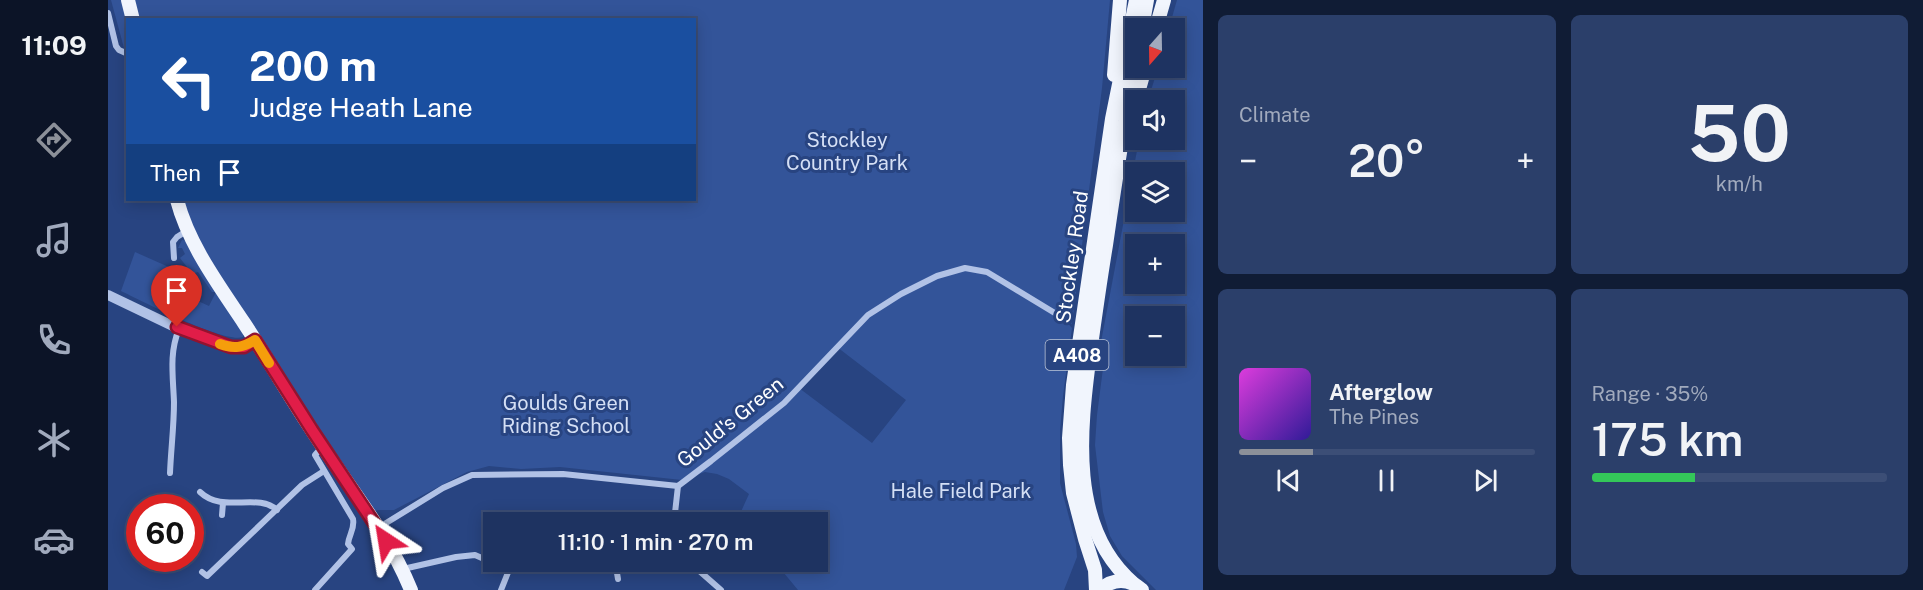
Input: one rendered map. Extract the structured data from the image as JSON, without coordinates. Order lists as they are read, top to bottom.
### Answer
{
  "streets": {
    "main road": ["Stockley Road", "A408"],
    "street": ["Gould's Green"]
  },
  "parks": ["Stockley Country Park", "Goulds Green Riding School", "Hale Field Park"],
  "north": "bottom",
  "page": {
    "tabs": "11:09",
    "tile": [
      "Climate",
      ["50", "km/h"],
      ["Range · 35%", "175 km"]
    ],
    "map_buttons": ["+", "−"],
    "turn": ["200 m", "Judge Heath Lane"],
    "heat": ["−", "20°", "+"],
    "then": "Then",
    "song": ["Afterglow", "The Pines"],
    "limit": "60",
    "trip": "11:10 · 1 min · 270 m"
  }
}
